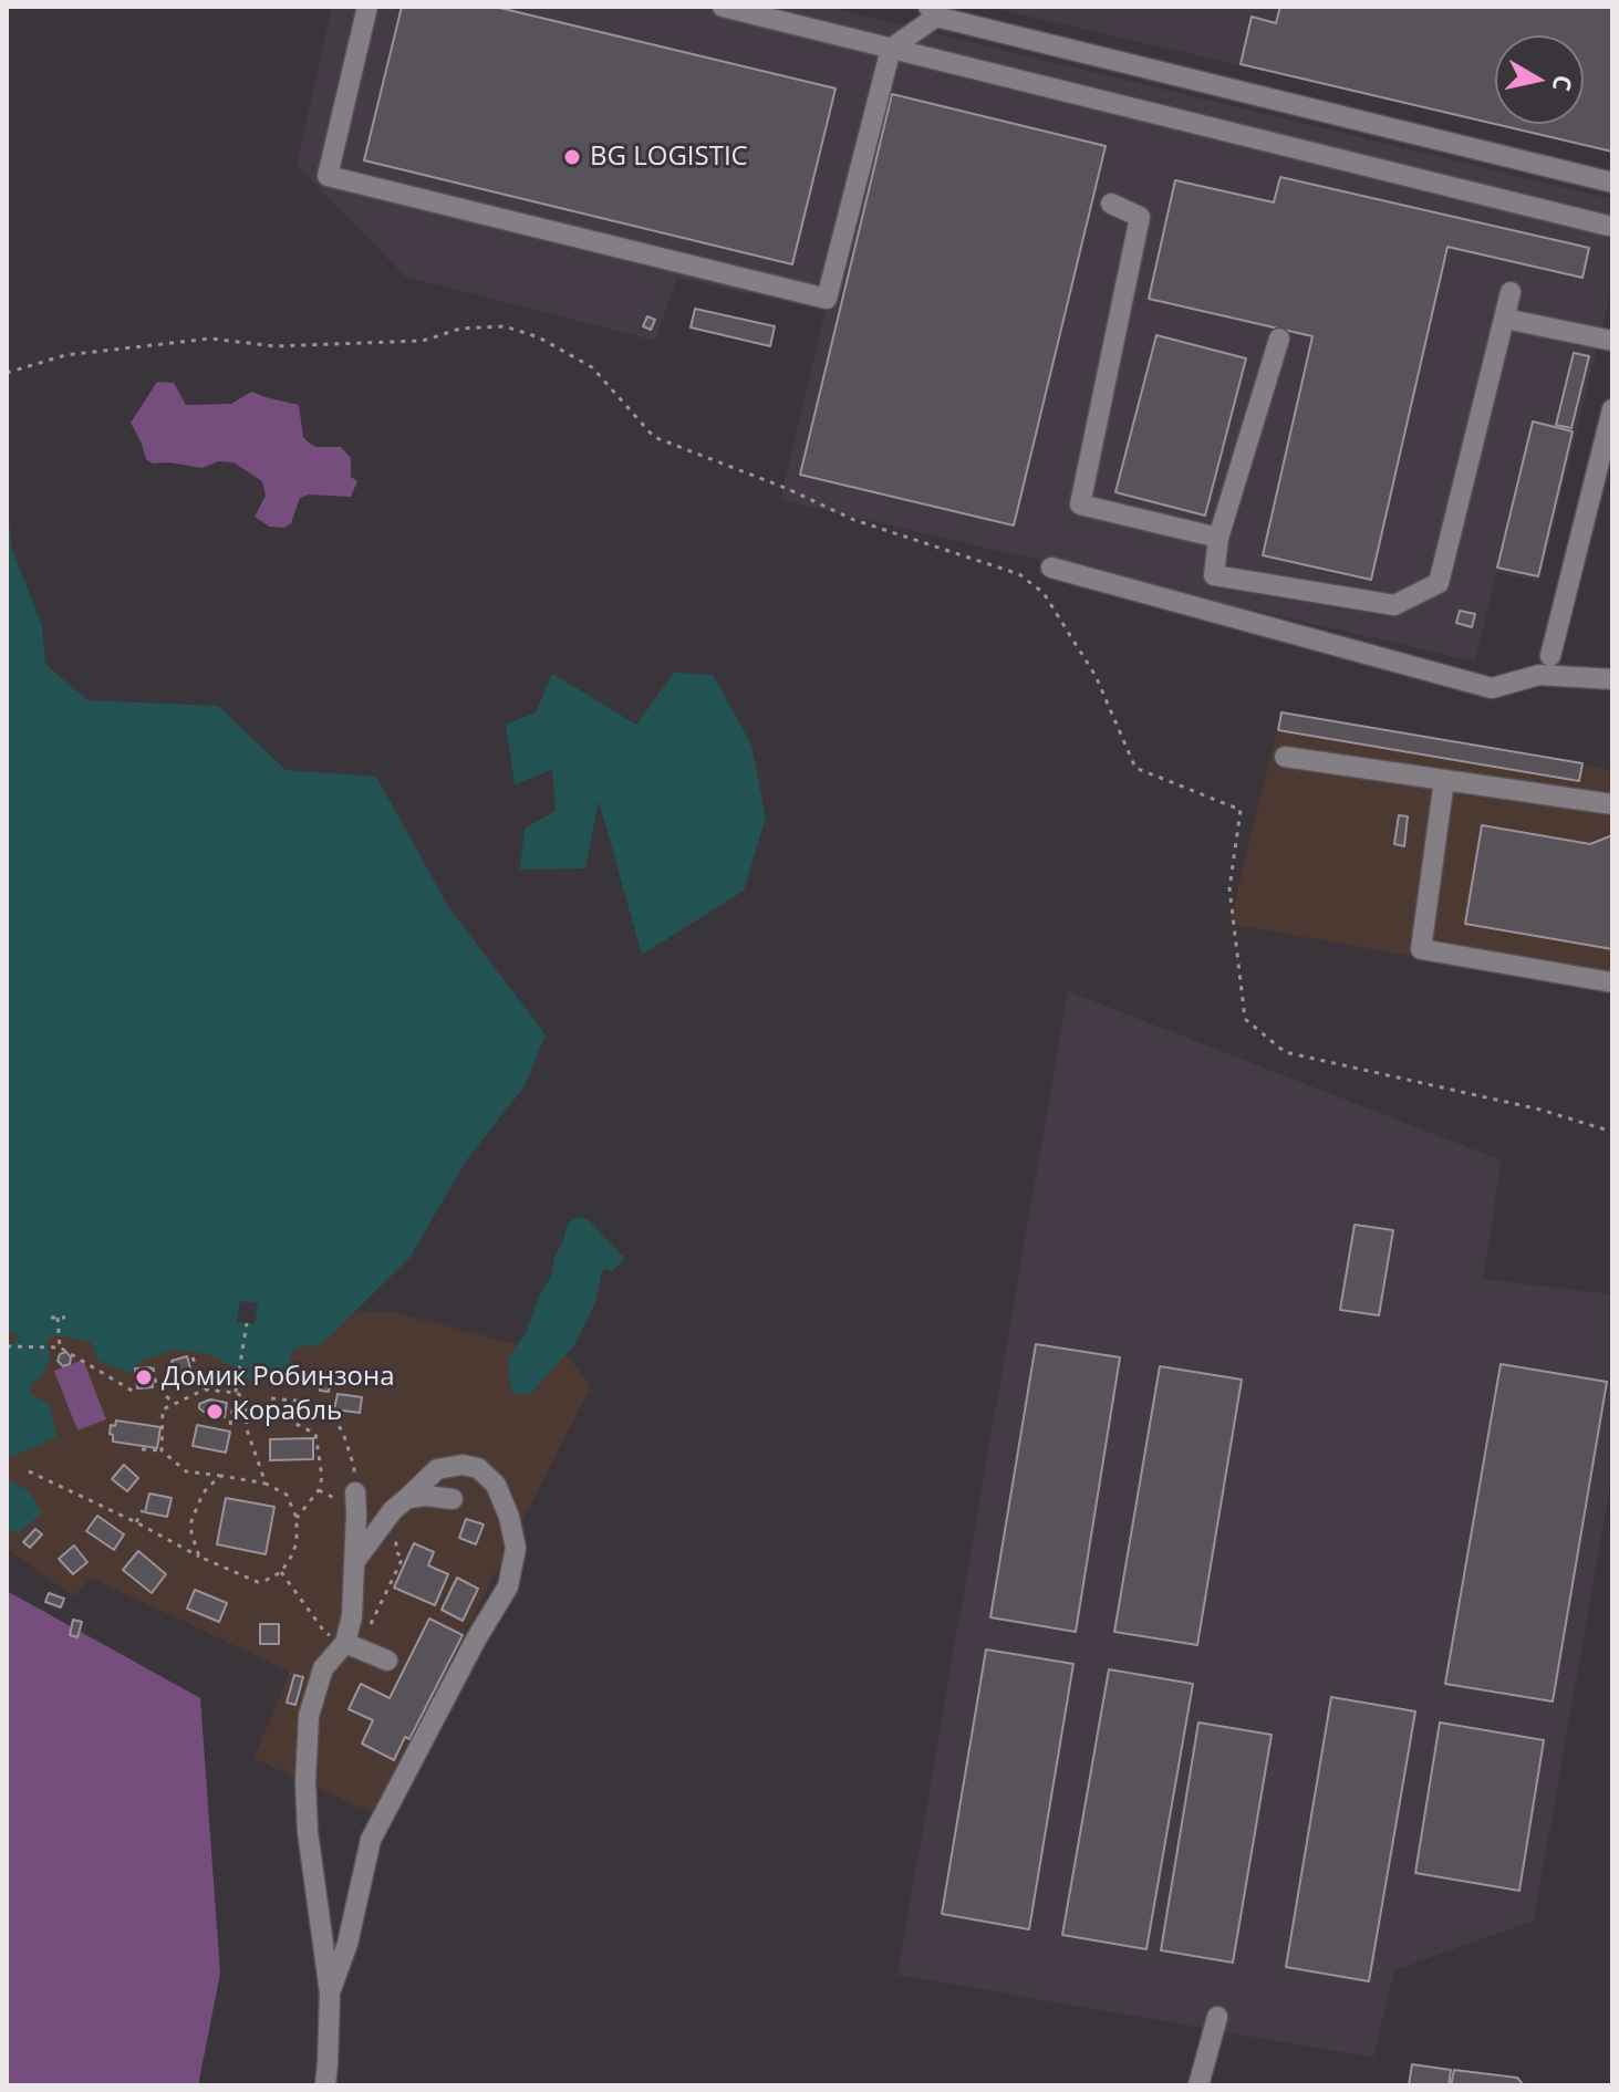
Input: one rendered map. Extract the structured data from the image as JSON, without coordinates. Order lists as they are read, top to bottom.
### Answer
{
  "places": ["BG LOGISTIC", "Домик Робинзона", "Корабль"],
  "north": "right"
}
